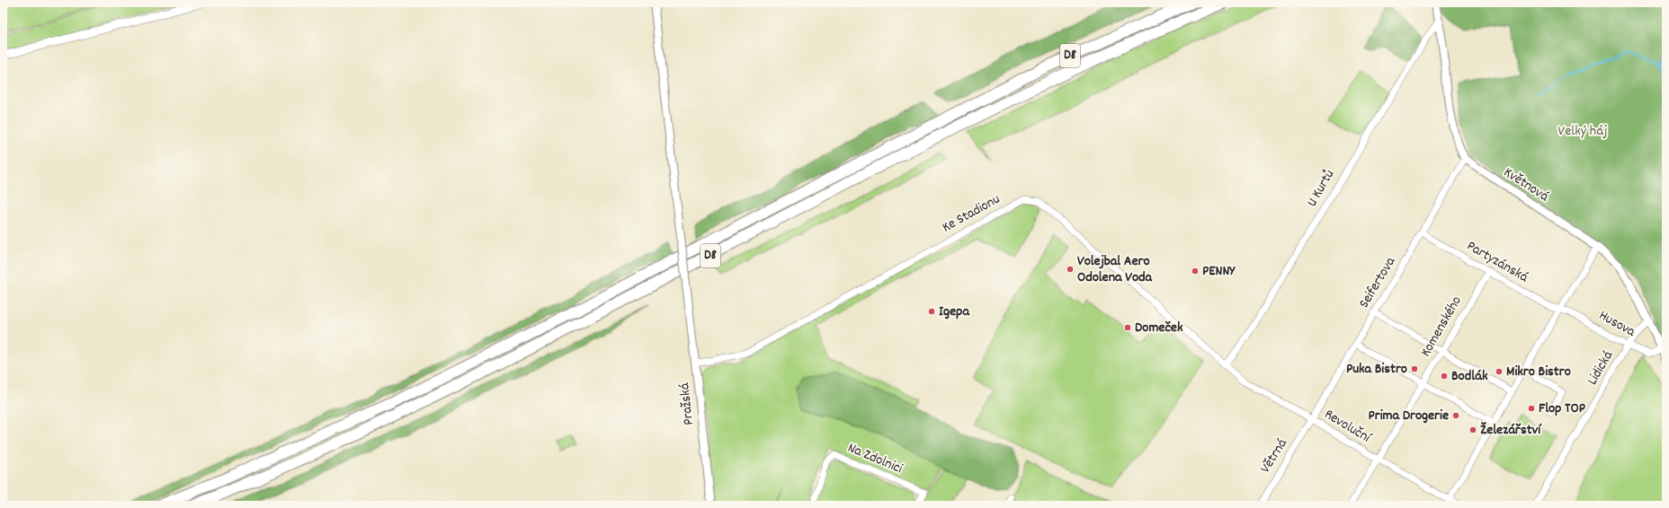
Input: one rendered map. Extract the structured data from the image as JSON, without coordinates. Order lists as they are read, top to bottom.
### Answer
{
  "streets": {
    "highway": ["D8"],
    "street": [
      "Květnová",
      "U Kurtů",
      "Ke Stadionu",
      "Partyzánská",
      "Seifertova",
      "Husova",
      "Komenského",
      "Lidická",
      "Pražská",
      "Revoluční",
      "Větrná",
      "Na Zdolnici"
    ]
  },
  "crossings": [
    ["Květnová", "Seifertova"],
    ["Květnová", "Husova"],
    ["Květnová", "Lidická"],
    ["U Kurtů", "Ke Stadionu"],
    ["U Kurtů", "Revoluční"],
    ["Ke Stadionu", "Pražská"],
    ["Ke Stadionu", "Revoluční"],
    ["Partyzánská", "Seifertova"],
    ["Partyzánská", "Husova"],
    ["Partyzánská", "Komenského"],
    ["Seifertova", "Revoluční"],
    ["Seifertova", "Větrná"],
    ["Husova", "Lidická"],
    ["Komenského", "Revoluční"],
    ["Revoluční", "Větrná"]
  ],
  "parks": ["Velký háj"],
  "places": [
    "Volejbal Aero Odolena Voda",
    "PENNY",
    "Igepa",
    "Domeček",
    "Puka Bistro",
    "Mikro Bistro",
    "Bodlák",
    "Flop TOP",
    "Prima Drogerie",
    "Železářství"
  ]
}
